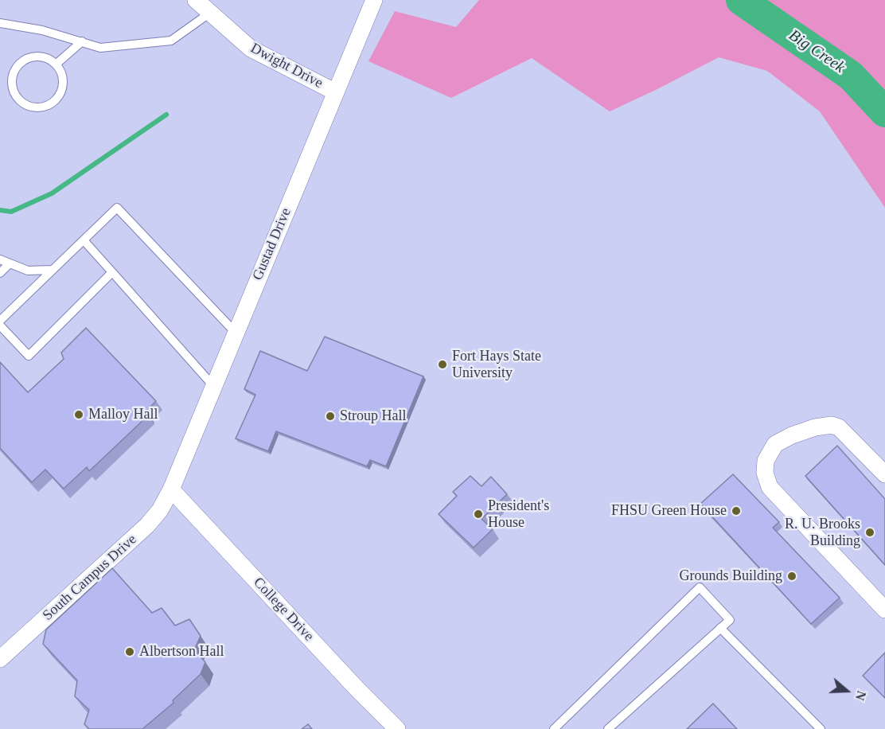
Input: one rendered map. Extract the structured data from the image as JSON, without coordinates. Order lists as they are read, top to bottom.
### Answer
{
  "streets": {
    "street": [
      "Dwight Drive",
      "Gustad Drive",
      "South Campus Drive",
      "College Drive"
    ]
  },
  "crossings": [
    ["Dwight Drive", "Gustad Drive"],
    ["Gustad Drive", "South Campus Drive"],
    ["Gustad Drive", "College Drive"],
    ["South Campus Drive", "College Drive"]
  ],
  "water": ["Big Creek"],
  "places": [
    "Fort Hays State University",
    "Malloy Hall",
    "Stroup Hall",
    "FHSU Green House",
    "President's House",
    "R. U. Brooks Building",
    "Grounds Building",
    "Albertson Hall"
  ],
  "north": "right"
}
